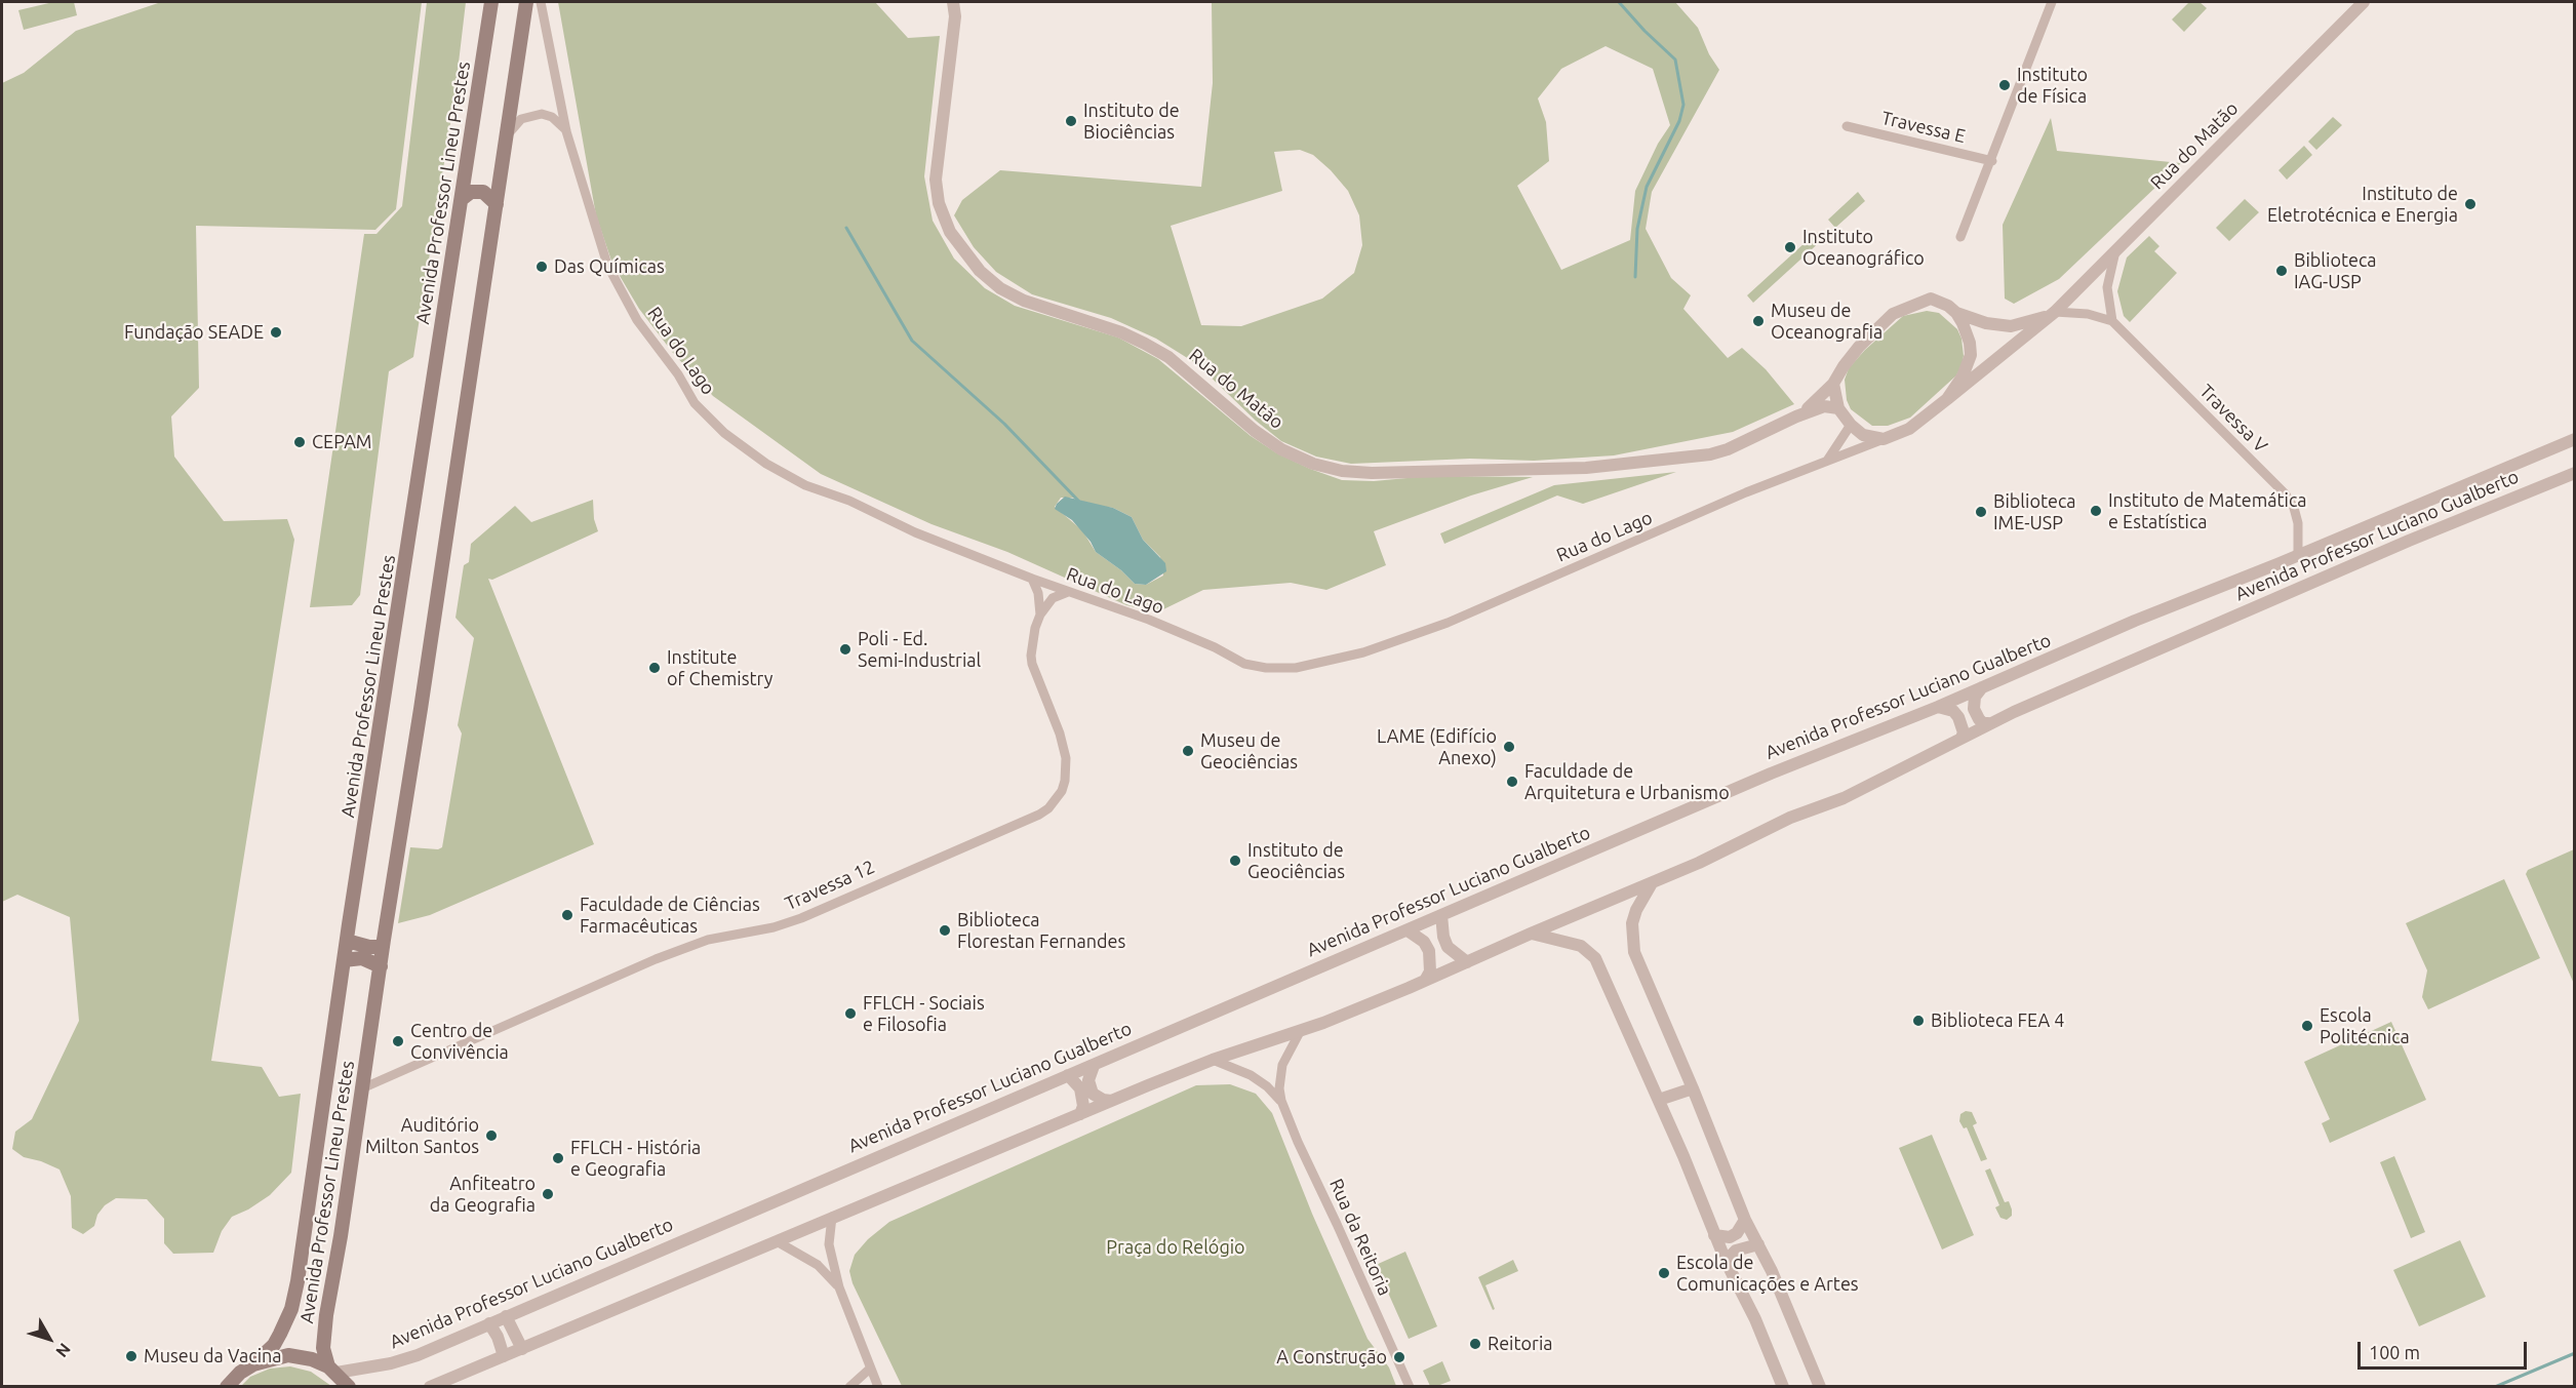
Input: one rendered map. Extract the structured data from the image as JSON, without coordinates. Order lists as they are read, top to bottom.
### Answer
{
  "streets": {
    "main road": ["Avenida Professor Lineu Prestes"],
    "street": [
      "Travessa E",
      "Rua do Matão",
      "Rua do Lago",
      "Travessa V",
      "Avenida Professor Luciano Gualberto",
      "Travessa 12",
      "Rua da Reitoria"
    ]
  },
  "crossings": [
    ["Rua do Matão", "Rua do Lago"],
    ["Avenida Professor Lineu Prestes", "Avenida Professor Luciano Gualberto"],
    ["Avenida Professor Lineu Prestes", "Travessa 12"],
    ["Rua do Lago", "Travessa 12"],
    ["Travessa V", "Avenida Professor Luciano Gualberto"],
    ["Avenida Professor Luciano Gualberto", "Rua da Reitoria"]
  ],
  "parks": ["Praça do Relógio"],
  "places": [
    "Instituto de Física",
    "Instituto de Biociências",
    "Instituto de Eletrotécnica e Energia",
    "Instituto Oceanográfico",
    "Das Químicas",
    "Biblioteca IAG-USP",
    "Museu de Oceanografia",
    "Fundação SEADE",
    "CEPAM",
    "Instituto de Matemática e Estatística",
    "Biblioteca IME-USP",
    "Poli - Ed. Semi-Industrial",
    "Institute of Chemistry",
    "LAME (Edifício Anexo)",
    "Museu de Geociências",
    "Faculdade de Arquitetura e Urbanismo",
    "Instituto de Geociências",
    "Faculdade de Ciências Farmacêuticas",
    "Biblioteca Florestan Fernandes",
    "FFLCH - Sociais e Filosofia",
    "Biblioteca FEA 4",
    "Escola Politécnica",
    "Centro de Convivência",
    "Auditório Milton Santos",
    "FFLCH - História e Geografia",
    "Anfiteatro da Geografia",
    "Escola de Comunicações e Artes",
    "Reitoria",
    "Museu da Vacina",
    "A Construção"
  ],
  "scale_bar": "100 m",
  "north": "bottom right"
}
